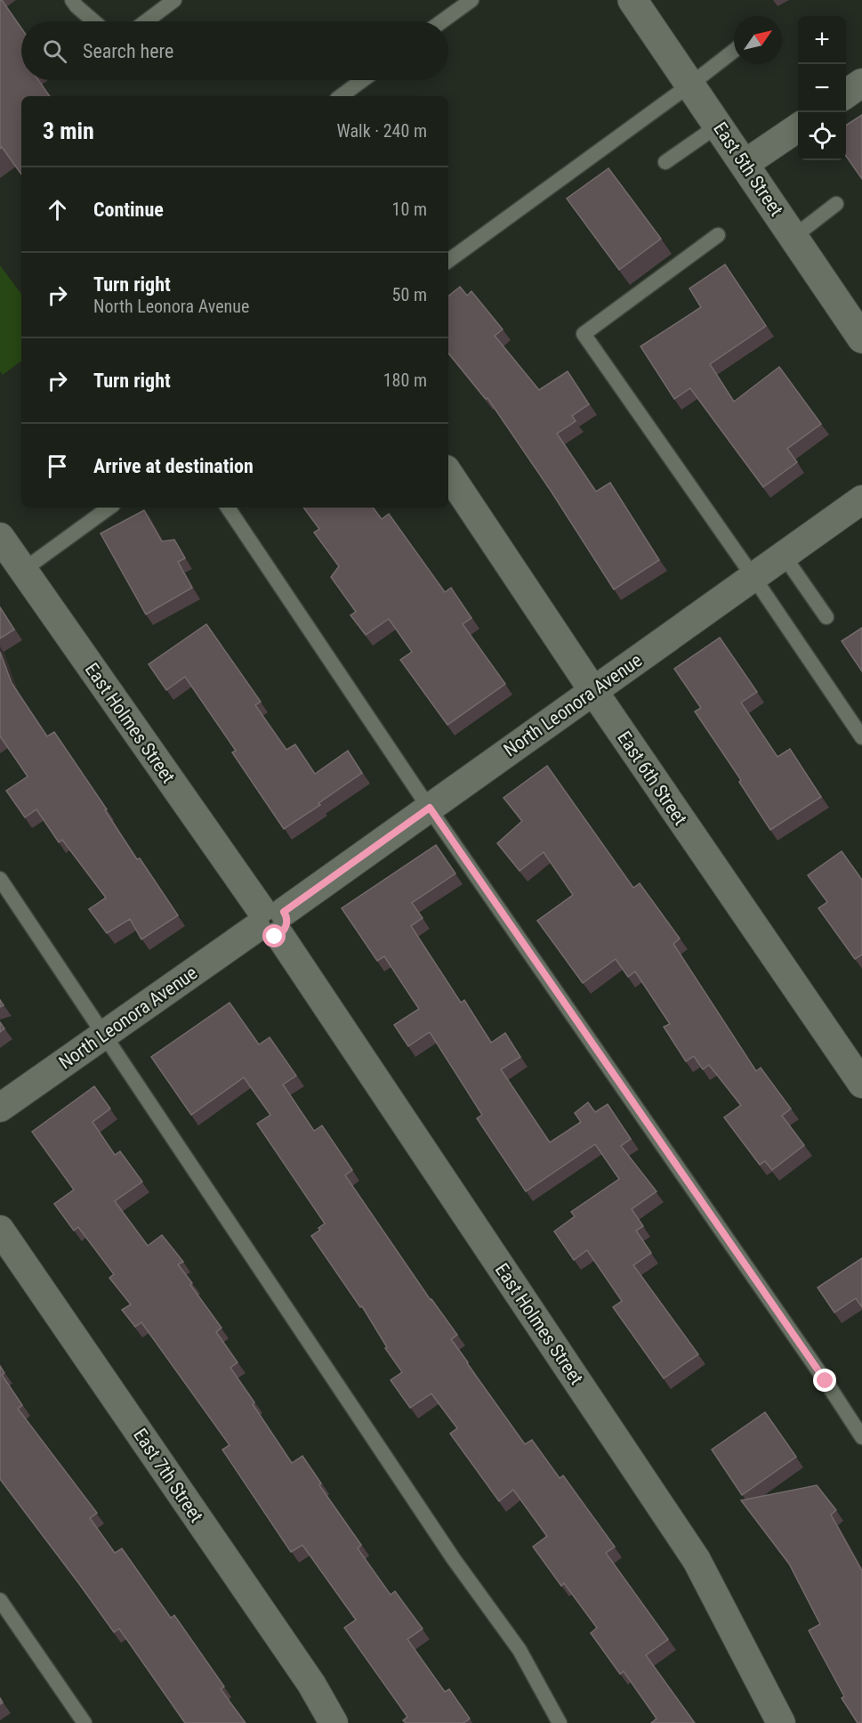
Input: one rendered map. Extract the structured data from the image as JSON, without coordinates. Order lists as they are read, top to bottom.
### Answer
{
  "streets": {
    "street": [
      "East 5th Street",
      "North Leonora Avenue",
      "East Holmes Street",
      "East 6th Street",
      "East 7th Street"
    ]
  },
  "crossings": [
    ["North Leonora Avenue", "East Holmes Street"],
    ["North Leonora Avenue", "East 6th Street"]
  ],
  "north": "top right",
  "page": {
    "map_buttons": ["+", "−"],
    "search": "Search here",
    "heading": ["3 min", "Walk · 240 m"],
    "list": [
      ["Continue", "10 m"],
      ["Turn right", "North Leonora Avenue", "50 m"],
      ["Turn right", "180 m"],
      "Arrive at destination"
    ]
  }
}
